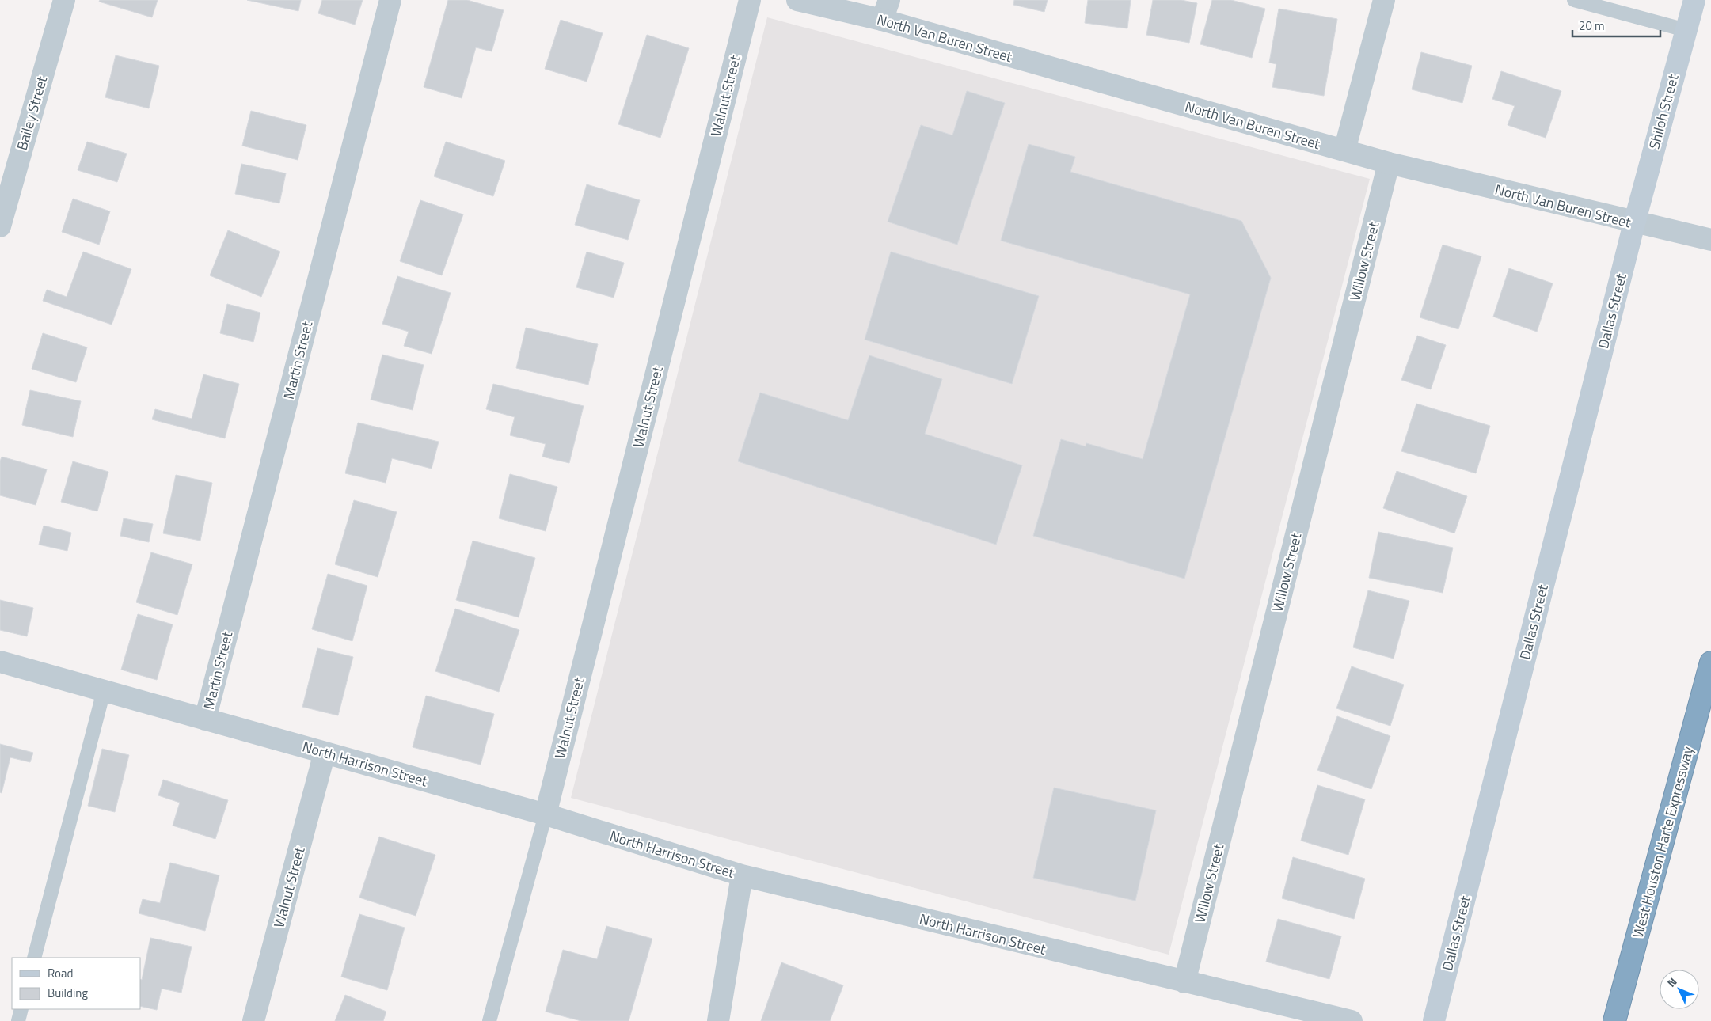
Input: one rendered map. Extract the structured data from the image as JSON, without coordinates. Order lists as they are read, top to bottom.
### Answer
{
  "streets": {
    "highway": ["West Houston Harte Expressway"],
    "main road": ["Shiloh Street", "Dallas Street"],
    "street": [
      "North Van Buren Street",
      "Walnut Street",
      "Bailey Street",
      "Willow Street",
      "Martin Street",
      "North Harrison Street"
    ]
  },
  "crossings": [
    ["North Van Buren Street", "Shiloh Street"],
    ["North Van Buren Street", "Willow Street"],
    ["North Van Buren Street", "Dallas Street"],
    ["Walnut Street", "North Harrison Street"],
    ["Shiloh Street", "Dallas Street"],
    ["Willow Street", "North Harrison Street"],
    ["Martin Street", "North Harrison Street"]
  ],
  "legend": ["Road", "Building"],
  "scale_bar": "20 m",
  "north": "top left"
}
